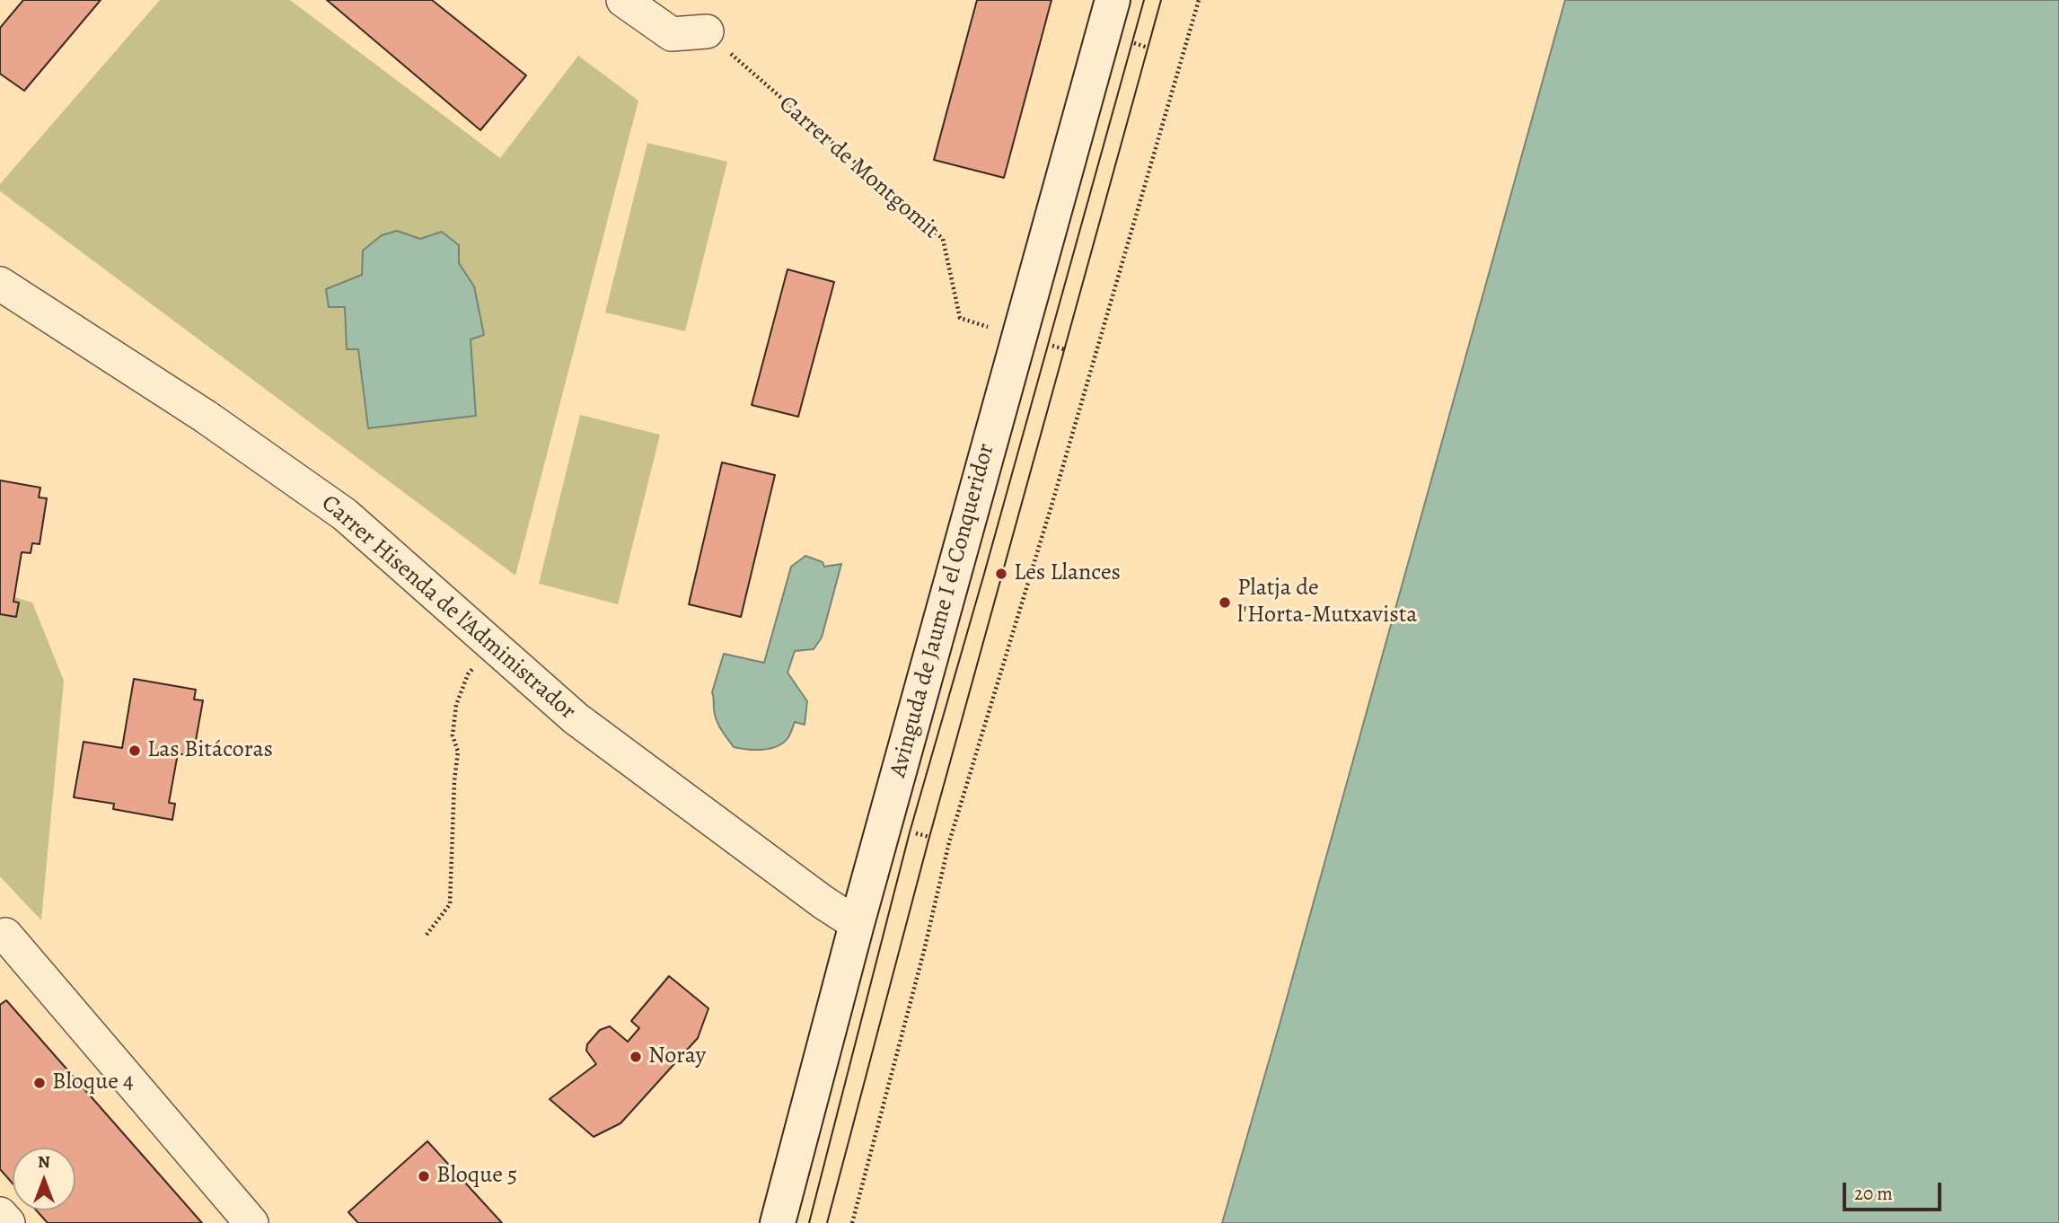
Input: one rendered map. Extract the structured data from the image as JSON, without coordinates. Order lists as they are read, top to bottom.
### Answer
{
  "streets": {
    "street": ["Carrer Hisenda de l'Administrador", "Avinguda de Jaume I el Conqueridor"],
    "path": ["Carrer de Montgomit"]
  },
  "crossings": [
    ["Carrer de Montgomit", "Avinguda de Jaume I el Conqueridor"],
    ["Carrer Hisenda de l'Administrador", "Avinguda de Jaume I el Conqueridor"]
  ],
  "places": [
    "Les Llances",
    "Platja de l'Horta-Mutxavista",
    "Las Bitácoras",
    "Noray",
    "Bloque 4",
    "Bloque 5"
  ],
  "scale_bar": "20 m",
  "north": "top"
}
